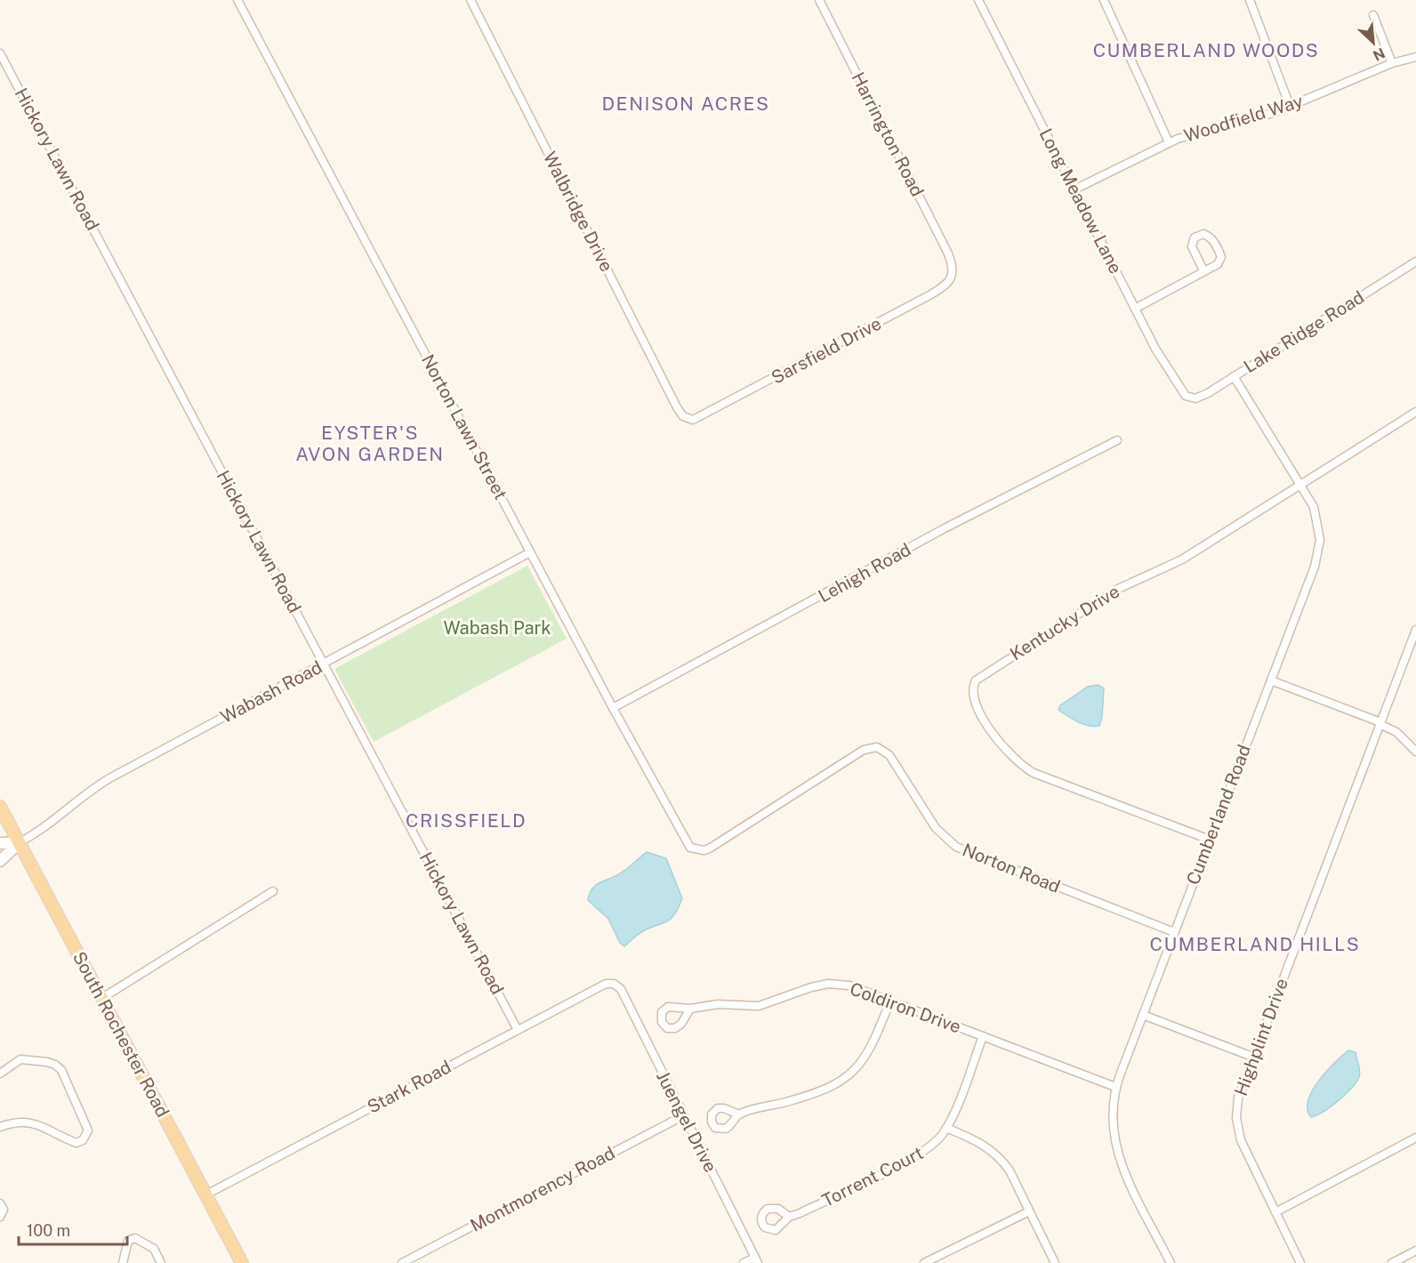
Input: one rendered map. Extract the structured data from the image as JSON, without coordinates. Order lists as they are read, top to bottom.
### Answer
{
  "streets": {
    "main road": ["South Rochester Road"],
    "street": [
      "Woodfield Way",
      "Harrington Road",
      "Hickory Lawn Road",
      "Long Meadow Lane",
      "Walbridge Drive",
      "Lake Ridge Road",
      "Sarsfield Drive",
      "Norton Lawn Street",
      "Lehigh Road",
      "Kentucky Drive",
      "Wabash Road",
      "Cumberland Road",
      "Norton Road",
      "Coldiron Drive",
      "Highplint Drive",
      "Stark Road",
      "Juengel Drive",
      "Torrent Court",
      "Montmorency Road"
    ]
  },
  "crossings": [
    ["Woodfield Way", "Long Meadow Lane"],
    ["Harrington Road", "Sarsfield Drive"],
    ["Hickory Lawn Road", "Wabash Road"],
    ["Hickory Lawn Road", "Stark Road"],
    ["Long Meadow Lane", "Lake Ridge Road"],
    ["Walbridge Drive", "Sarsfield Drive"],
    ["Lake Ridge Road", "Cumberland Road"],
    ["Norton Lawn Street", "Lehigh Road"],
    ["Norton Lawn Street", "Wabash Road"],
    ["Norton Lawn Street", "Norton Road"],
    ["Kentucky Drive", "Cumberland Road"],
    ["Wabash Road", "South Rochester Road"],
    ["Cumberland Road", "Norton Road"],
    ["Cumberland Road", "Coldiron Drive"],
    ["Coldiron Drive", "Torrent Court"],
    ["South Rochester Road", "Stark Road"],
    ["Stark Road", "Juengel Drive"],
    ["Juengel Drive", "Montmorency Road"]
  ],
  "districts": [
    "CUMBERLAND WOODS",
    "DENISON ACRES",
    "EYSTER'S AVON GARDEN",
    "CRISSFIELD",
    "CUMBERLAND HILLS"
  ],
  "parks": ["Wabash Park"],
  "scale_bar": "100 m",
  "north": "bottom right"
}
